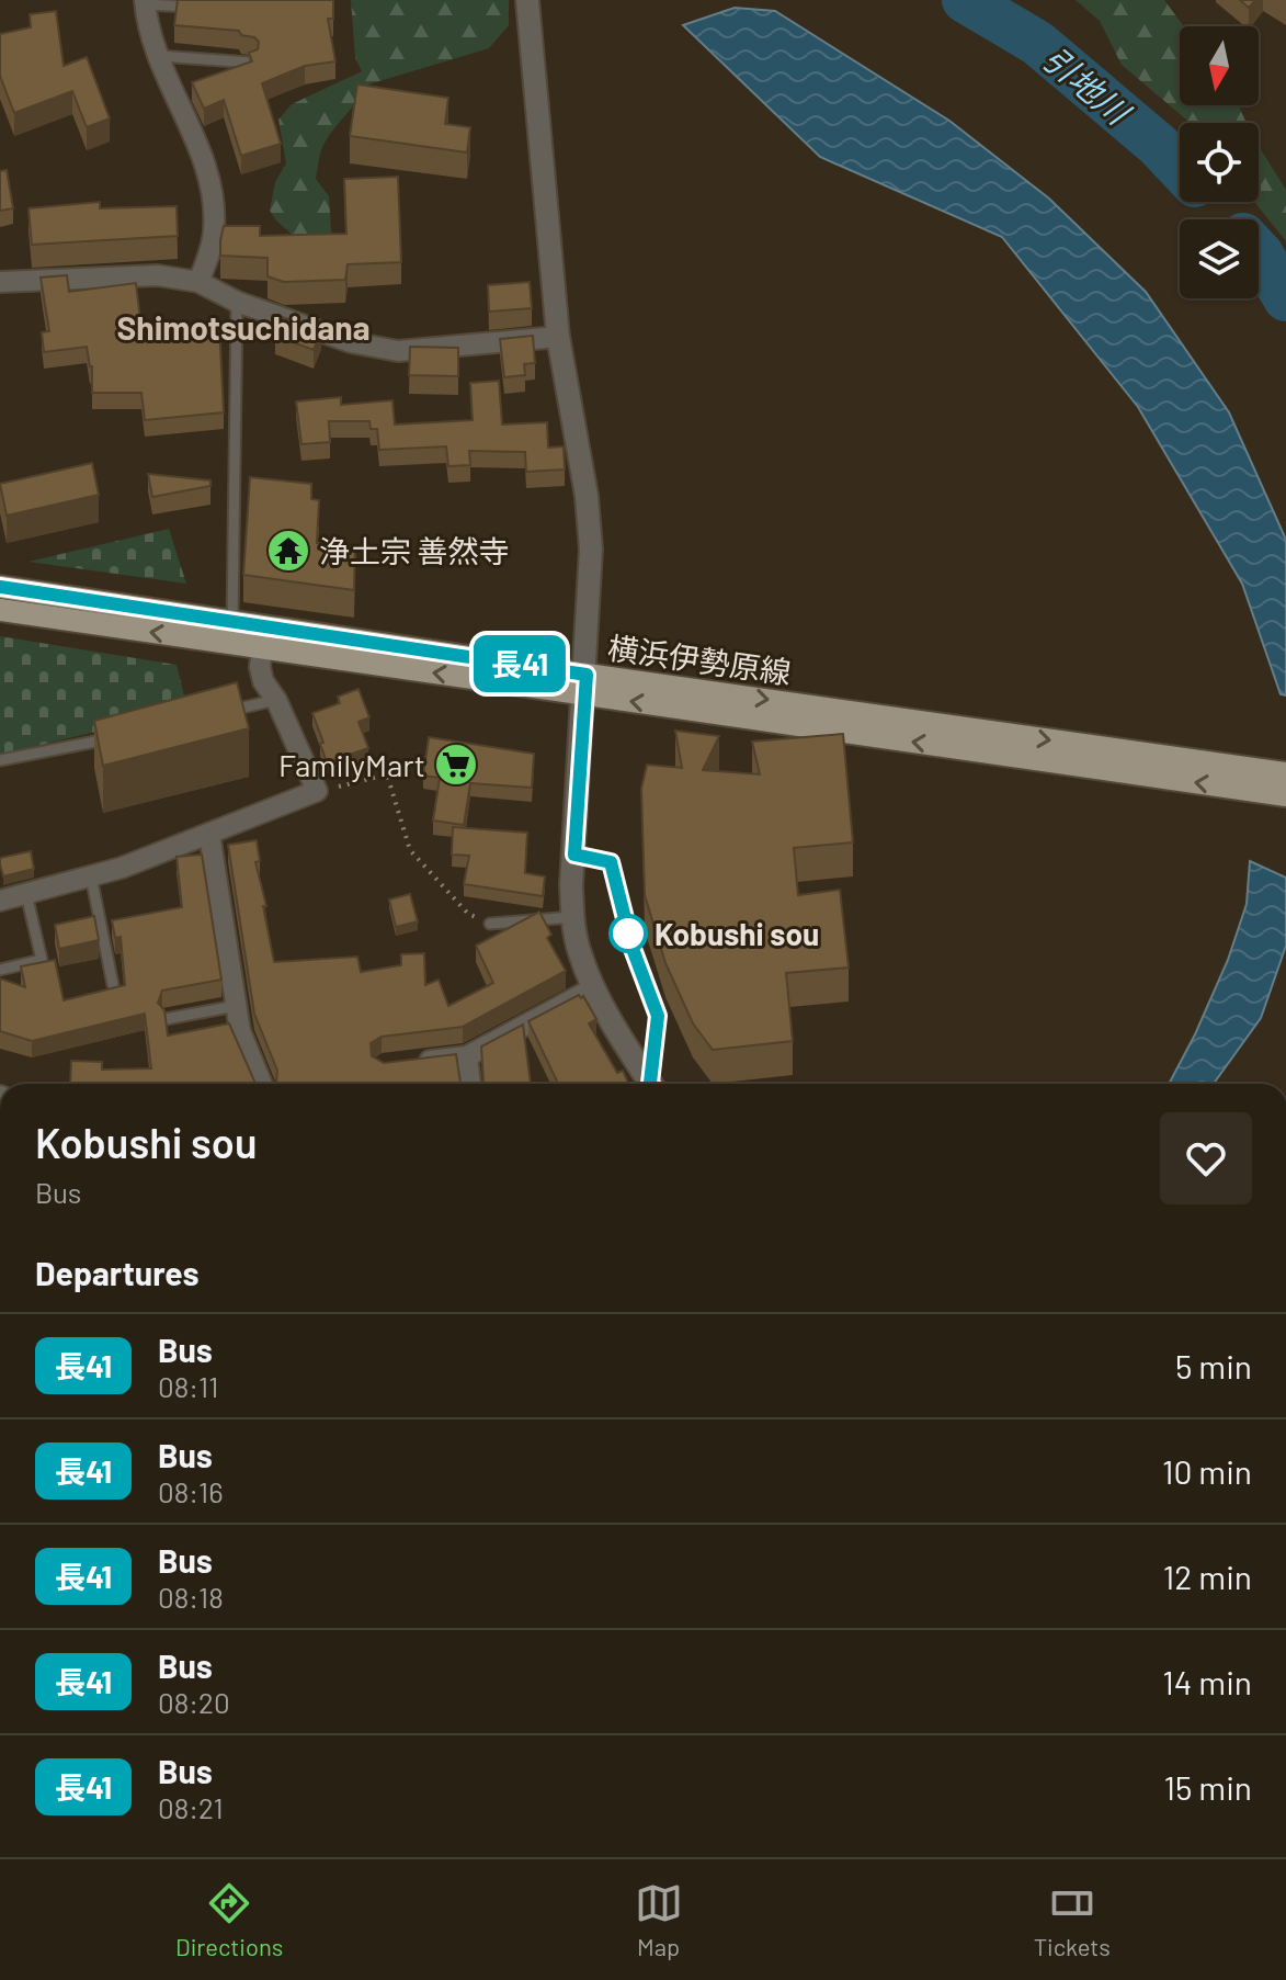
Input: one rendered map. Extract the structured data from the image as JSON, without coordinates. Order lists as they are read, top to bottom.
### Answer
{
  "streets": {
    "main road": ["横浜伊勢原線"]
  },
  "districts": ["Shimotsuchidana"],
  "water": ["引地川"],
  "places": {
    "temple": ["浄土宗 善然寺"],
    "supermarket": ["FamilyMart"],
    "other": ["Kobushi sou"]
  },
  "lines": ["bus line 長41"],
  "north": "bottom",
  "page": {
    "on_map": "長41",
    "heading": [
      ["Kobushi sou", "Bus"],
      "Departures"
    ],
    "list": [
      {
        "mark": "長41",
        "name": "Bus",
        "note": "08:11",
        "value": "5 min"
      },
      {
        "mark": "長41",
        "name": "Bus",
        "note": "08:16",
        "value": "10 min"
      },
      {
        "mark": "長41",
        "name": "Bus",
        "note": "08:18",
        "value": "12 min"
      },
      {
        "mark": "長41",
        "name": "Bus",
        "note": "08:20",
        "value": "14 min"
      },
      {
        "mark": "長41",
        "name": "Bus",
        "note": "08:21",
        "value": "15 min"
      }
    ],
    "tabs": ["Directions", "Map", "Tickets"]
  }
}
